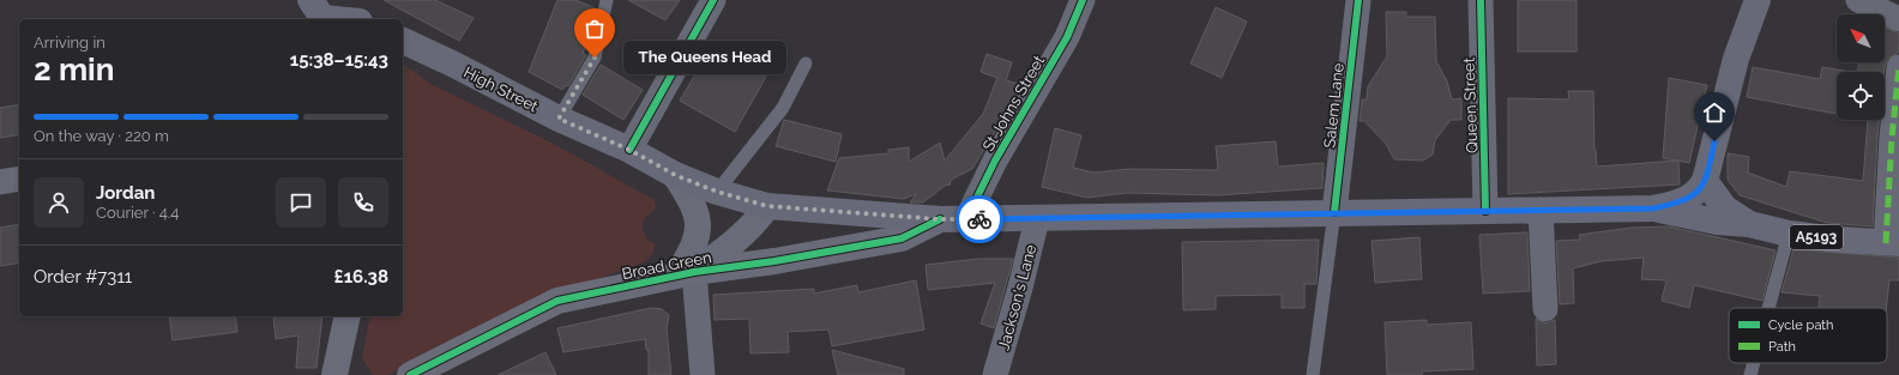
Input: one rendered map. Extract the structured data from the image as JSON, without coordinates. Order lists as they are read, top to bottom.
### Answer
{
  "streets": {
    "main road": ["High Street", "A5193"],
    "street": [
      "St Johns Street",
      "Salem Lane",
      "Queen Street",
      "Broad Green",
      "Jackson's Lane"
    ]
  },
  "crossings": [
    ["High Street", "St Johns Street"],
    ["High Street", "Salem Lane"],
    ["High Street", "Queen Street"],
    ["High Street", "Broad Green"],
    ["High Street", "Jackson's Lane"]
  ],
  "places": ["The Queens Head"],
  "legend": ["Cycle path", "Path"],
  "north": "top left",
  "page": {
    "heading": ["2 min", "Arriving in", "15:38–15:43"],
    "panel": [
      "Jordan",
      "Courier · 4.4",
      "Order #7311",
      "£16.38"
    ],
    "bubble": "The Queens Head",
    "bar": "On the way · 220 m"
  }
}
